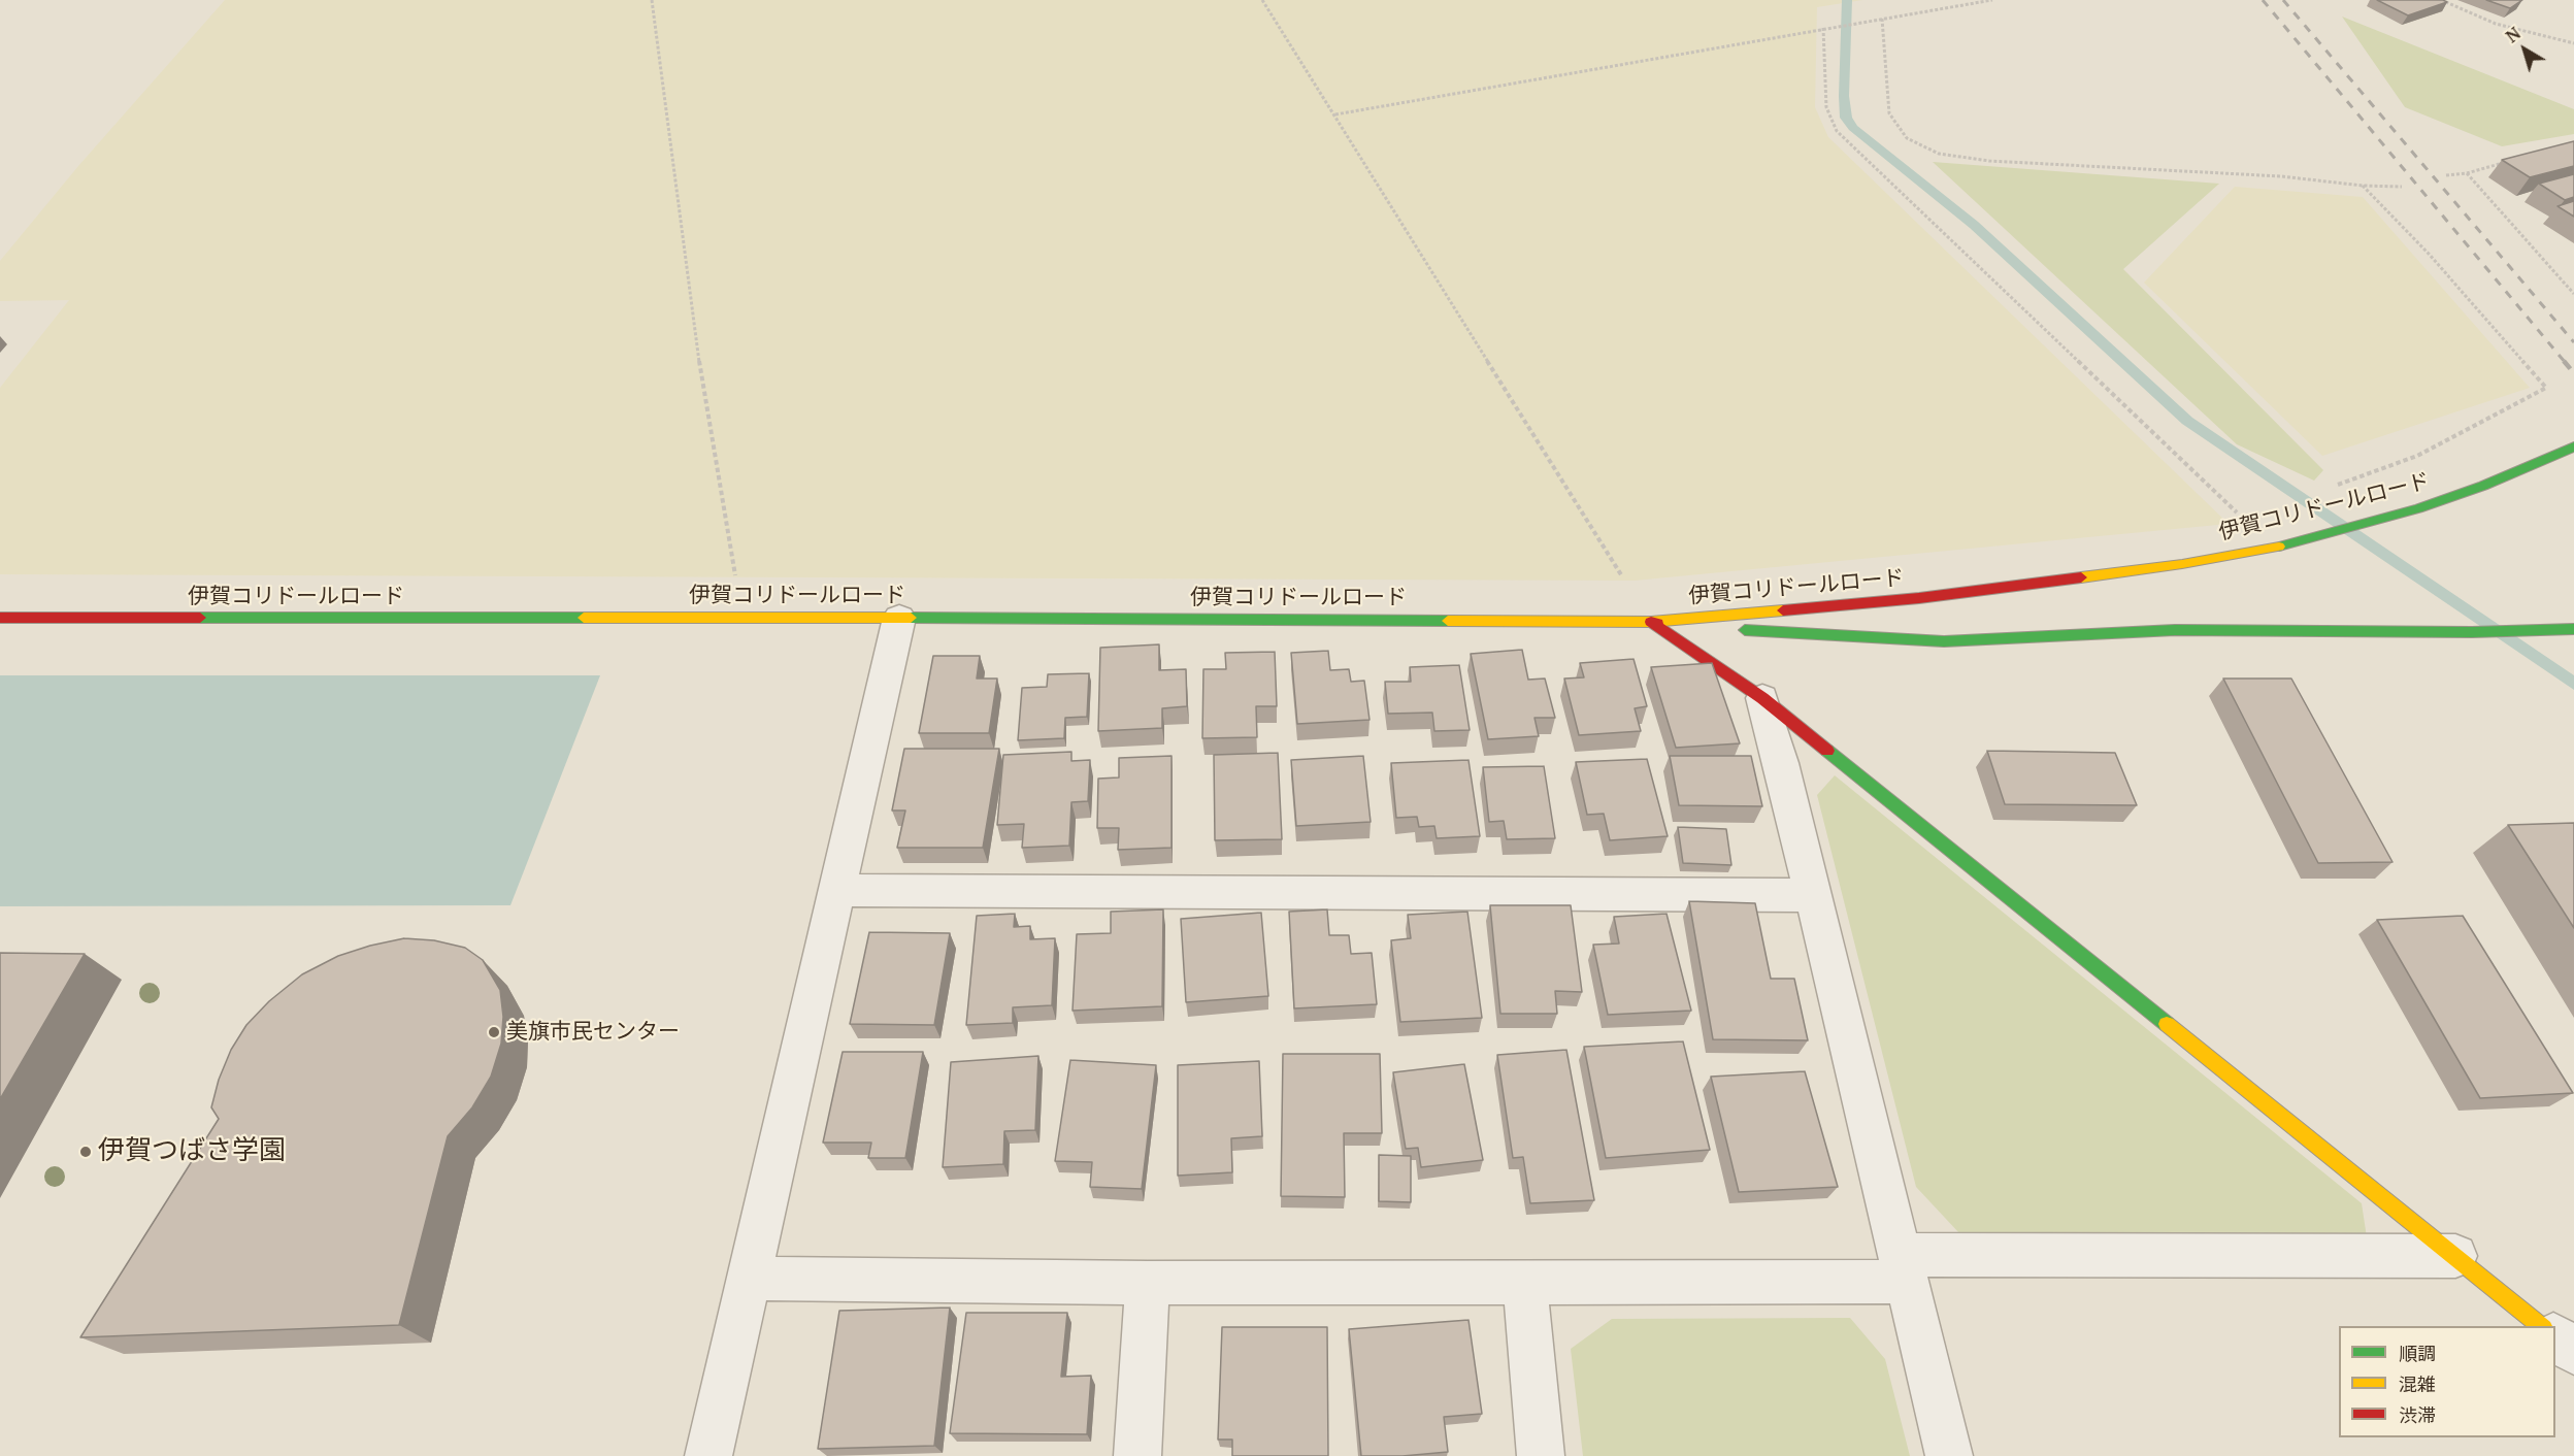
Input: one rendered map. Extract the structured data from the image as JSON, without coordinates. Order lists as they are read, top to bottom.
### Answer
{
  "streets": {
    "street": ["伊賀コリドールロード"]
  },
  "places": ["美旗市民センター", "伊賀つばさ学園"],
  "legend": ["順調", "混雑", "渋滞"],
  "north": "top left"
}
